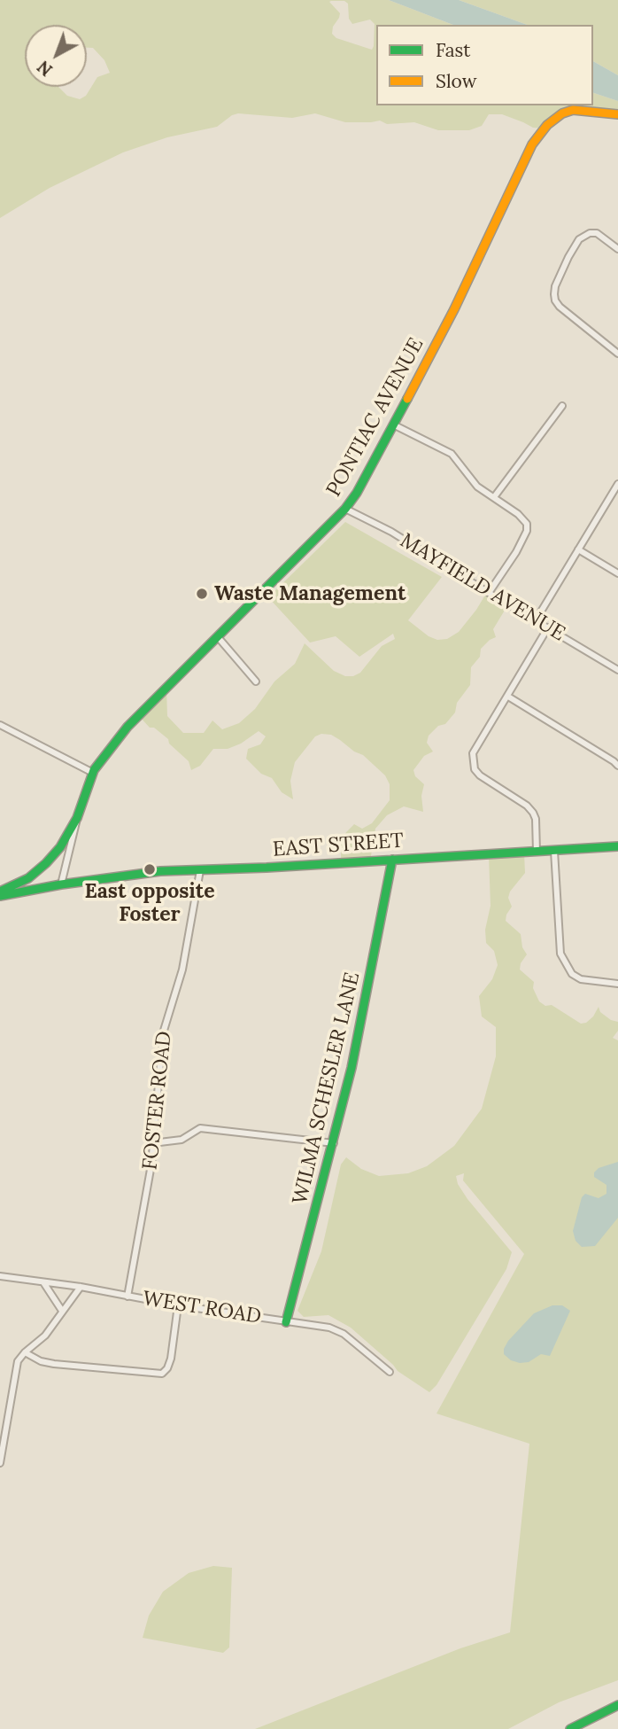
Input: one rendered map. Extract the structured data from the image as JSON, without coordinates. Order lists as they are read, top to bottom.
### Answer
{
  "streets": {
    "street": [
      "PONTIAC AVENUE",
      "MAYFIELD AVENUE",
      "EAST STREET",
      "WILMA SCHESLER LANE",
      "FOSTER ROAD",
      "WEST ROAD"
    ]
  },
  "crossings": [
    ["PONTIAC AVENUE", "MAYFIELD AVENUE"],
    ["PONTIAC AVENUE", "EAST STREET"],
    ["EAST STREET", "WILMA SCHESLER LANE"],
    ["EAST STREET", "FOSTER ROAD"],
    ["WILMA SCHESLER LANE", "WEST ROAD"],
    ["FOSTER ROAD", "WEST ROAD"]
  ],
  "places": ["Waste Management", "East opposite Foster"],
  "legend": ["Fast", "Slow"],
  "north": "bottom left"
}
